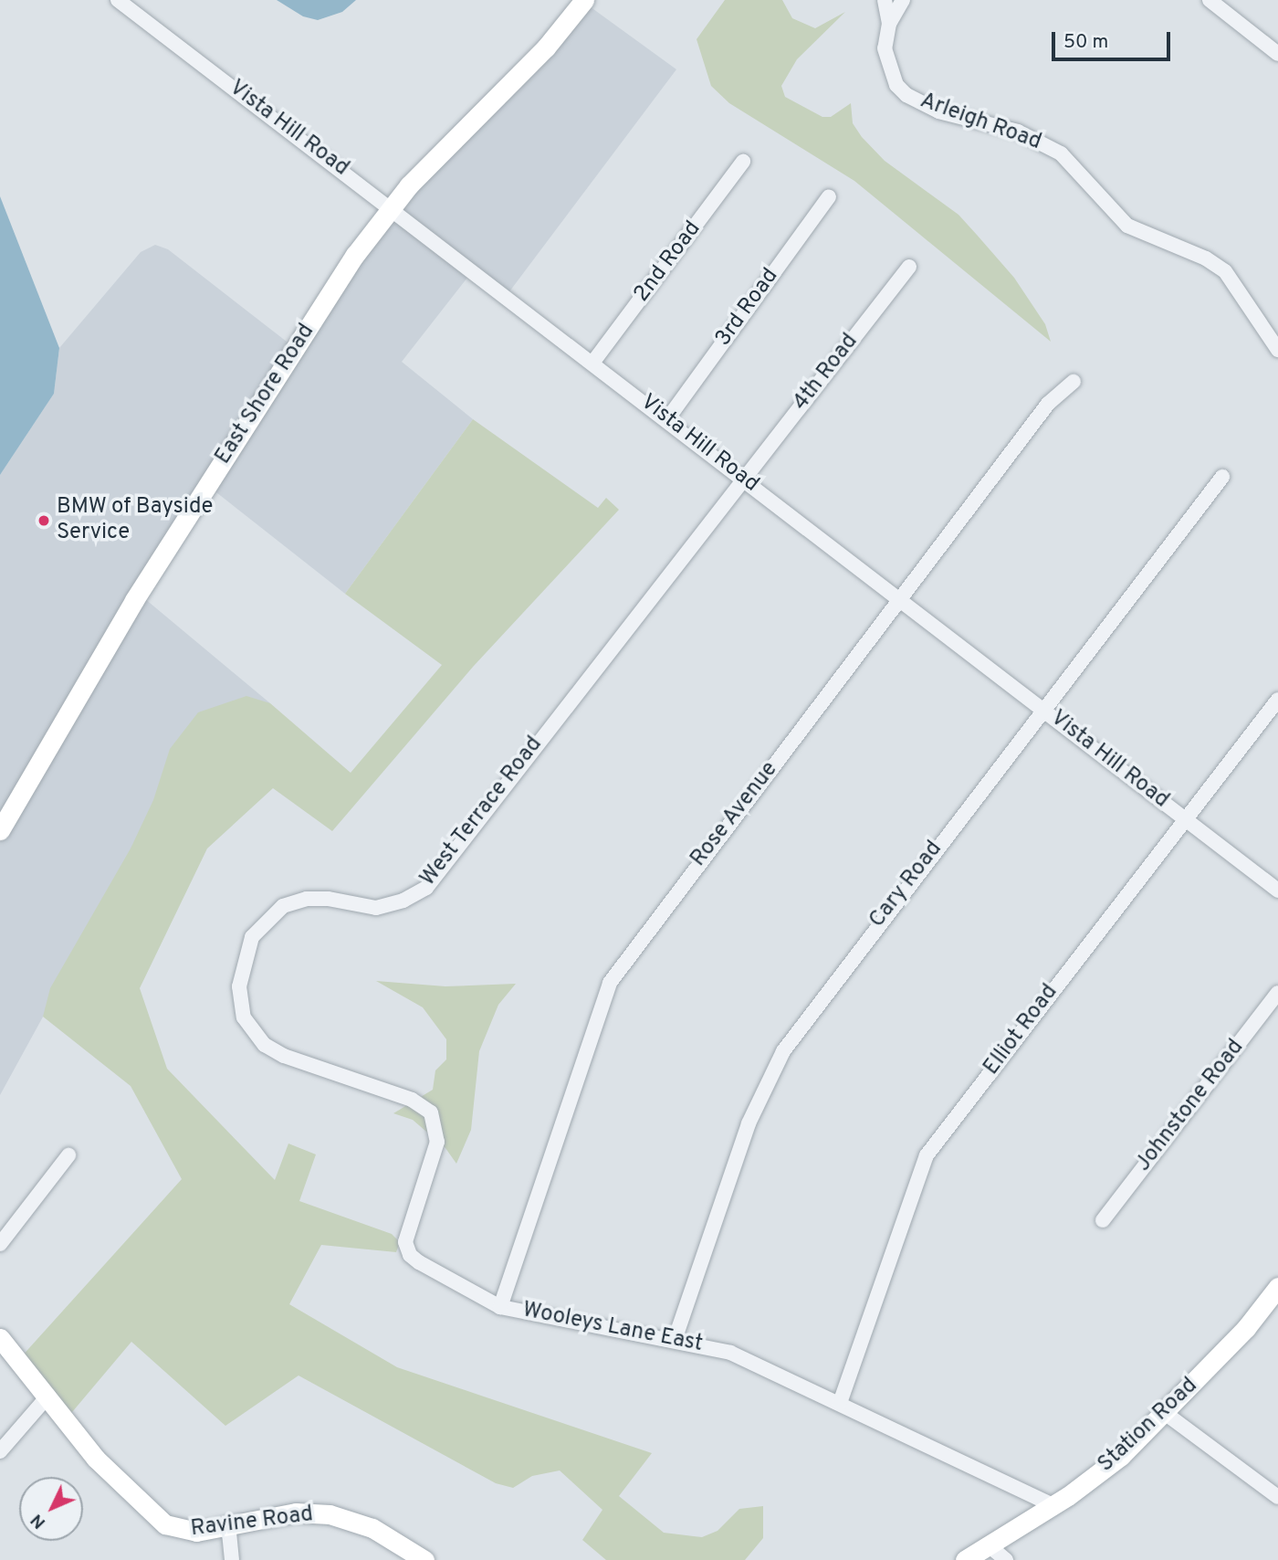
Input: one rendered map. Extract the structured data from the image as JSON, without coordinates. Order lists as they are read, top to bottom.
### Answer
{
  "streets": {
    "main road": ["East Shore Road", "Station Road", "Ravine Road"],
    "street": [
      "Arleigh Road",
      "Vista Hill Road",
      "2nd Road",
      "3rd Road",
      "4th Road",
      "West Terrace Road",
      "Rose Avenue",
      "Cary Road",
      "Elliot Road",
      "Johnstone Road",
      "Wooleys Lane East"
    ]
  },
  "crossings": [
    ["Vista Hill Road", "2nd Road"],
    ["Vista Hill Road", "3rd Road"],
    ["Vista Hill Road", "4th Road"],
    ["Vista Hill Road", "East Shore Road"],
    ["Vista Hill Road", "West Terrace Road"],
    ["Vista Hill Road", "Rose Avenue"],
    ["Vista Hill Road", "Cary Road"],
    ["Vista Hill Road", "Elliot Road"],
    ["4th Road", "West Terrace Road"],
    ["West Terrace Road", "Wooleys Lane East"],
    ["Rose Avenue", "Wooleys Lane East"],
    ["Cary Road", "Wooleys Lane East"],
    ["Elliot Road", "Wooleys Lane East"],
    ["Wooleys Lane East", "Station Road"]
  ],
  "places": ["BMW of Bayside Service"],
  "scale_bar": "50 m",
  "north": "bottom left"
}
